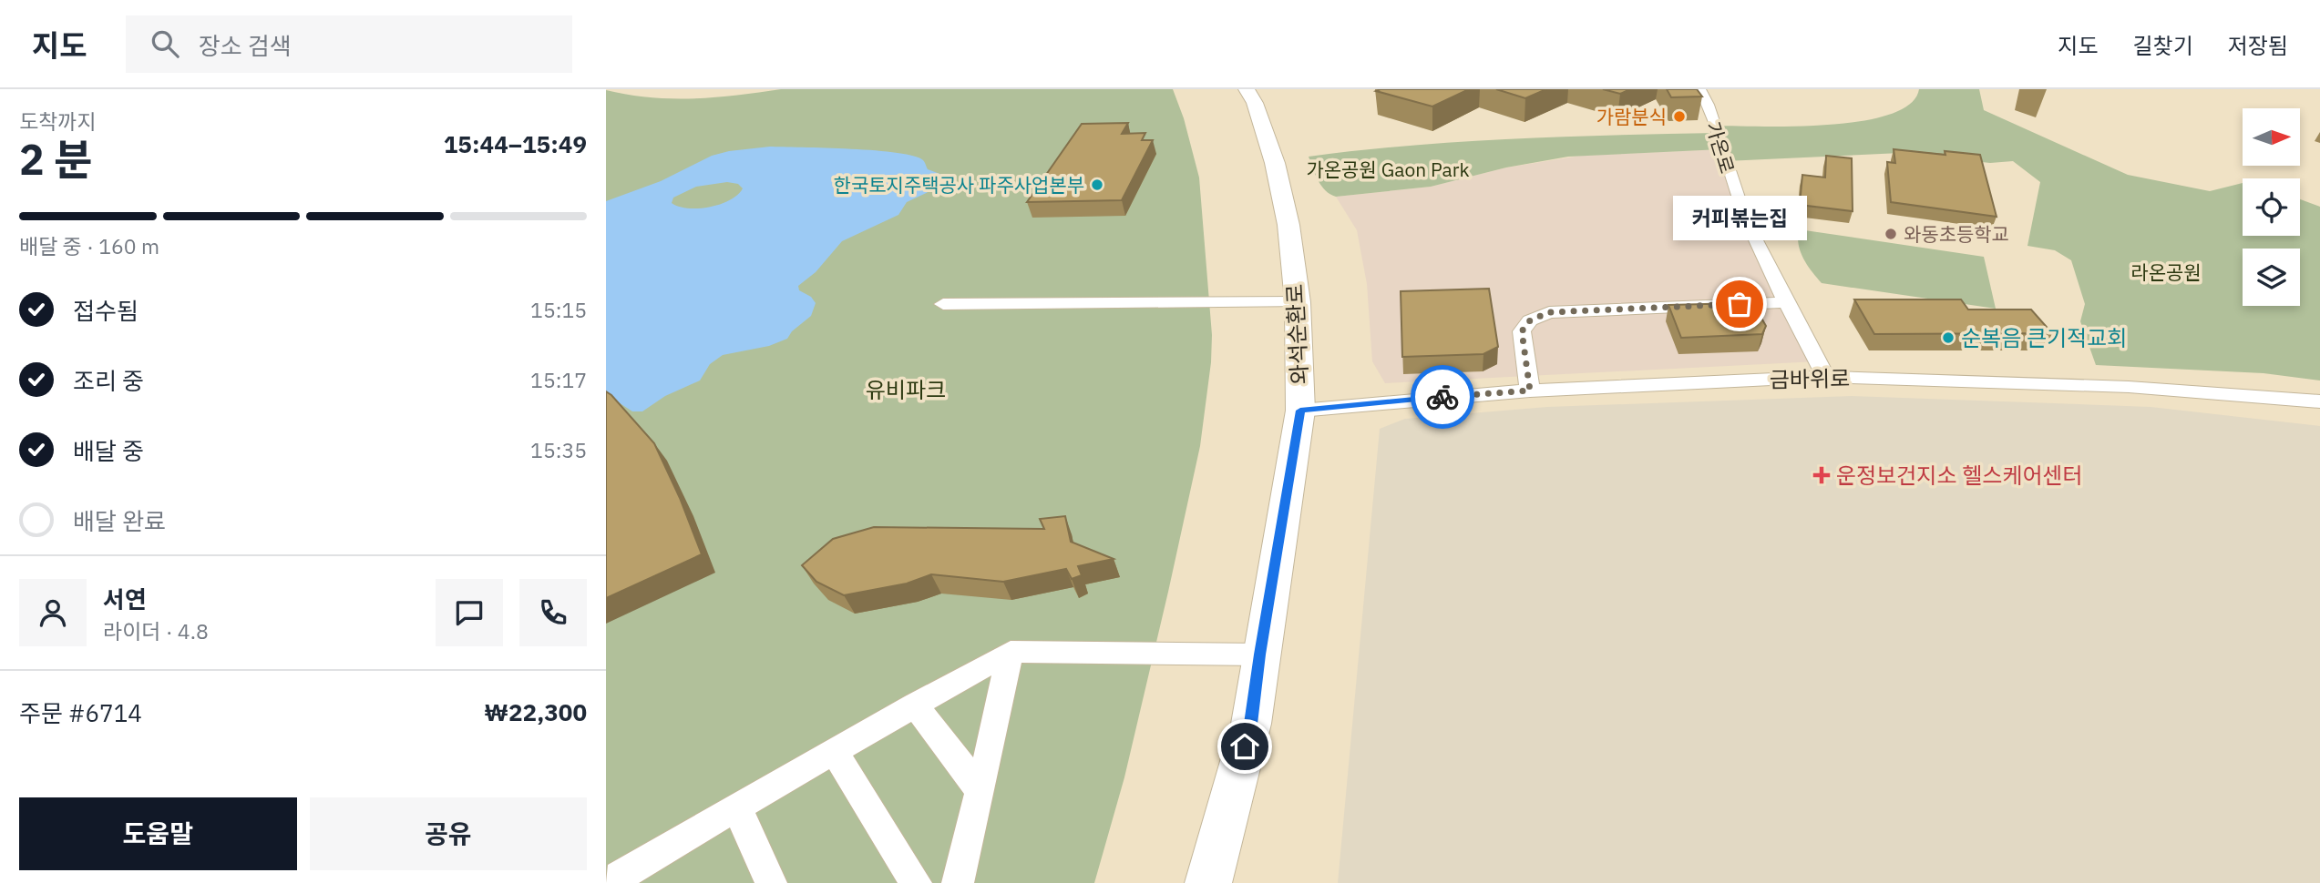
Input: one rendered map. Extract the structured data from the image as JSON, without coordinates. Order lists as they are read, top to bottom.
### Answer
{
  "streets": {
    "street": ["가온로", "와석순환로", "금바위로"]
  },
  "crossings": [
    ["가온로", "금바위로"],
    ["와석순환로", "금바위로"]
  ],
  "parks": ["가온공원 Gaon Park", "라온공원", "유비파크"],
  "places": {
    "other": [
      "가람분식",
      "한국토지주택공사 파주사업본부",
      "와동초등학교",
      "커피볶는집",
      "순복음 큰기적교회"
    ],
    "health": ["운정보건지소 헬스케어센터"]
  },
  "north": "right",
  "page": {
    "header": "지도",
    "search": "장소 검색",
    "nav": ["지도", "길찾기", "저장됨"],
    "heading": ["2 분", "도착까지", "15:44–15:49"],
    "panel": [
      "서연",
      "라이더 · 4.8",
      "주문 #6714",
      "₩22,300"
    ],
    "bubble": "커피볶는집",
    "bar": "배달 중 · 160 m",
    "list": [
      ["접수됨", "15:15"],
      ["조리 중", "15:17"],
      ["배달 중", "15:35"],
      "배달 완료"
    ],
    "buttons": ["도움말", "공유"]
  }
}
